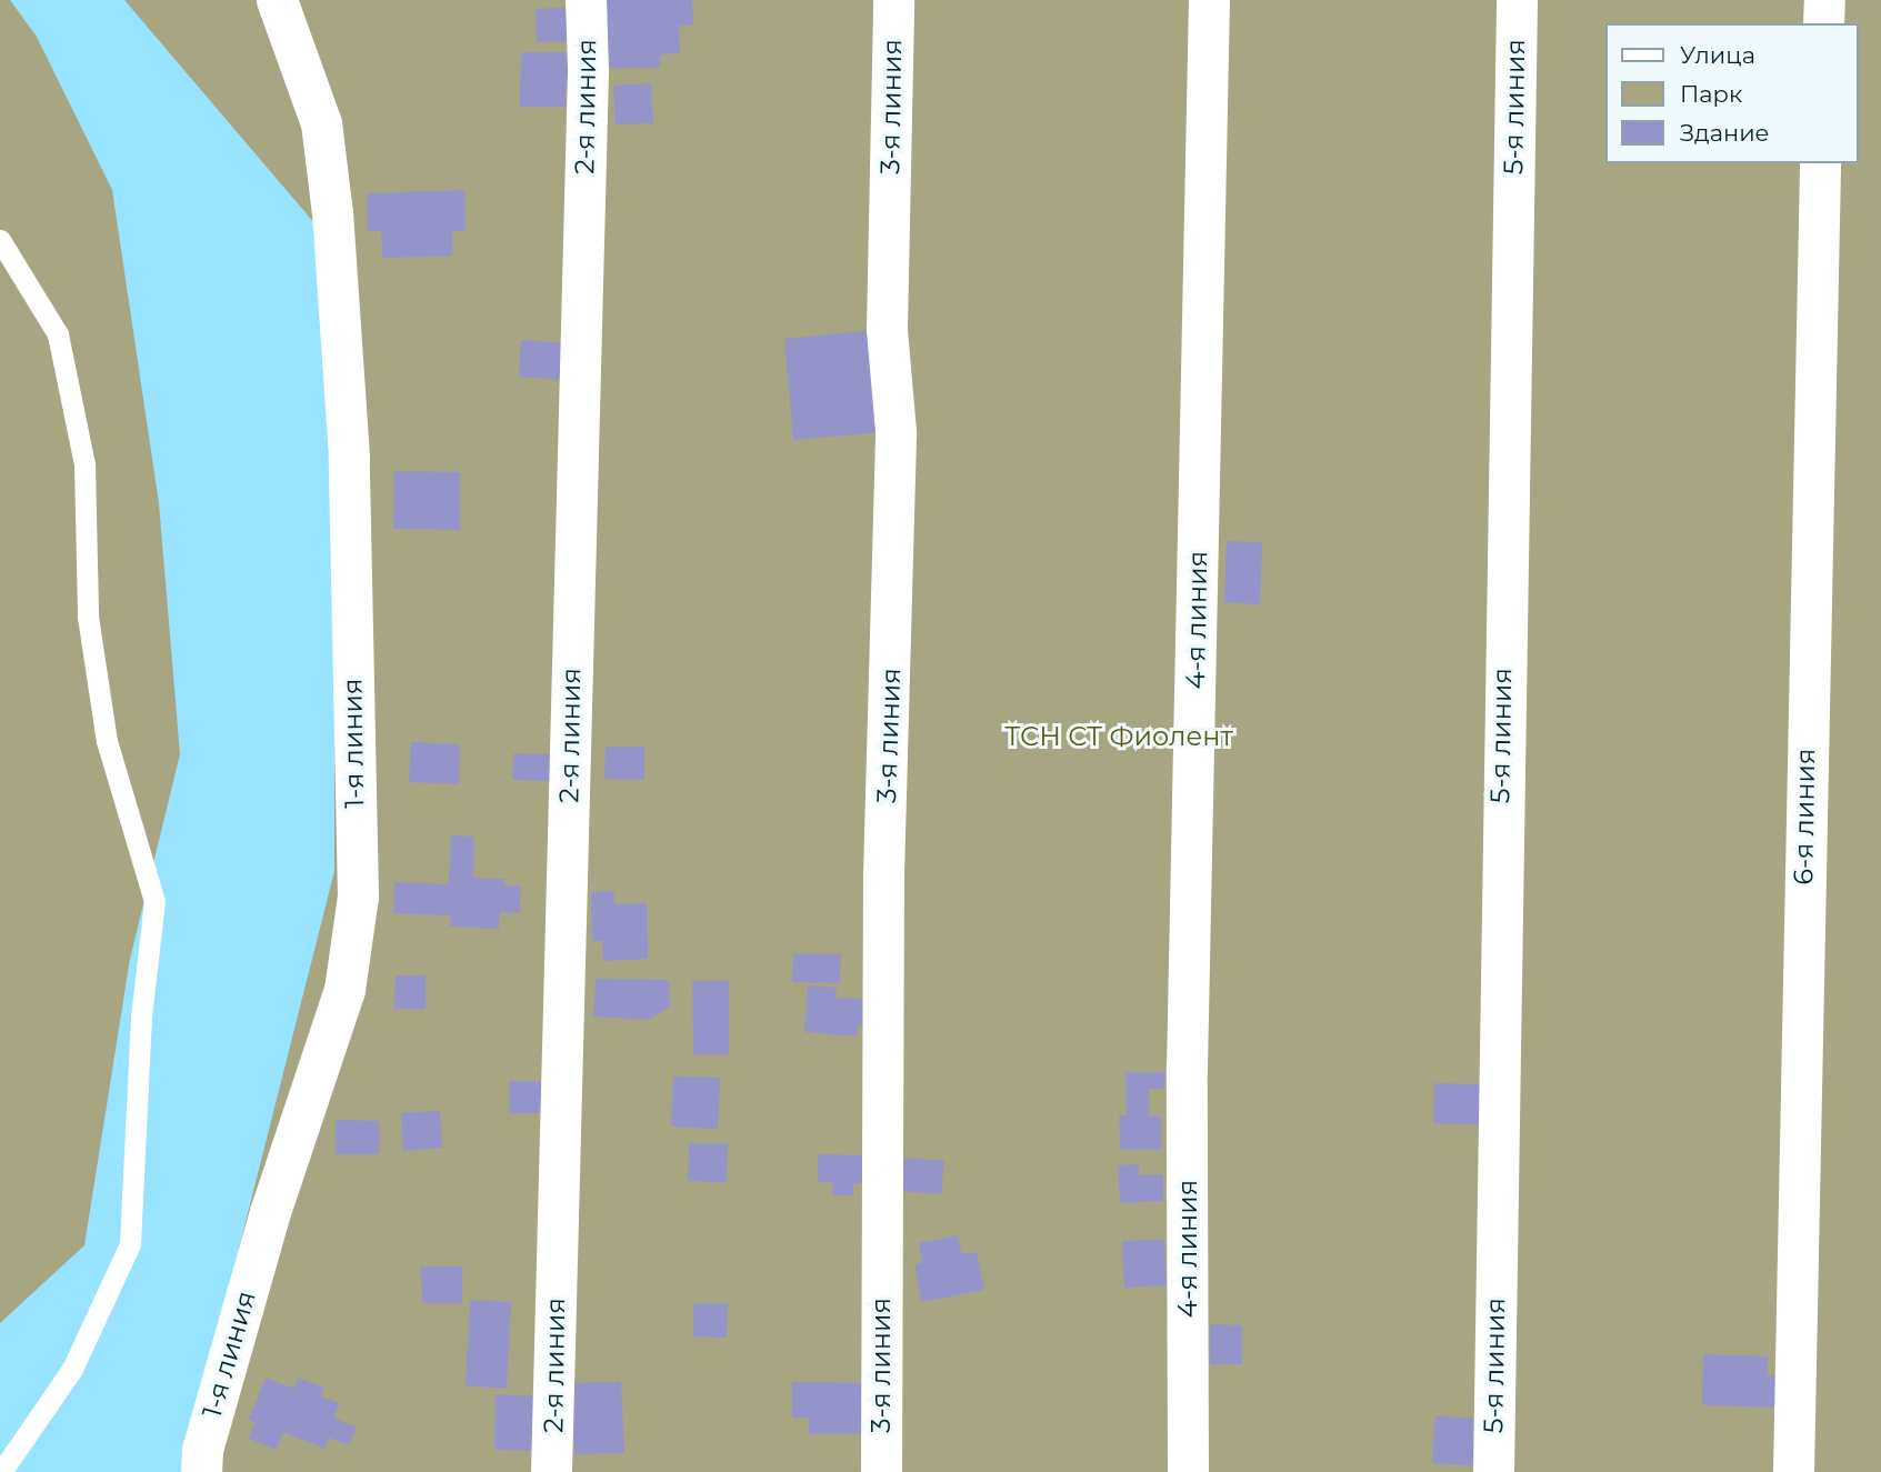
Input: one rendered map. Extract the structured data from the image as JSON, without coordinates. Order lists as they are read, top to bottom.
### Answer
{
  "streets": {
    "street": [
      "2-я линия",
      "3-я линия",
      "5-я линия",
      "4-я линия",
      "1-я линия",
      "6-я линия"
    ]
  },
  "parks": ["ТСН СТ Фиолент"],
  "legend": ["Улица", "Парк", "Здание"]
}
